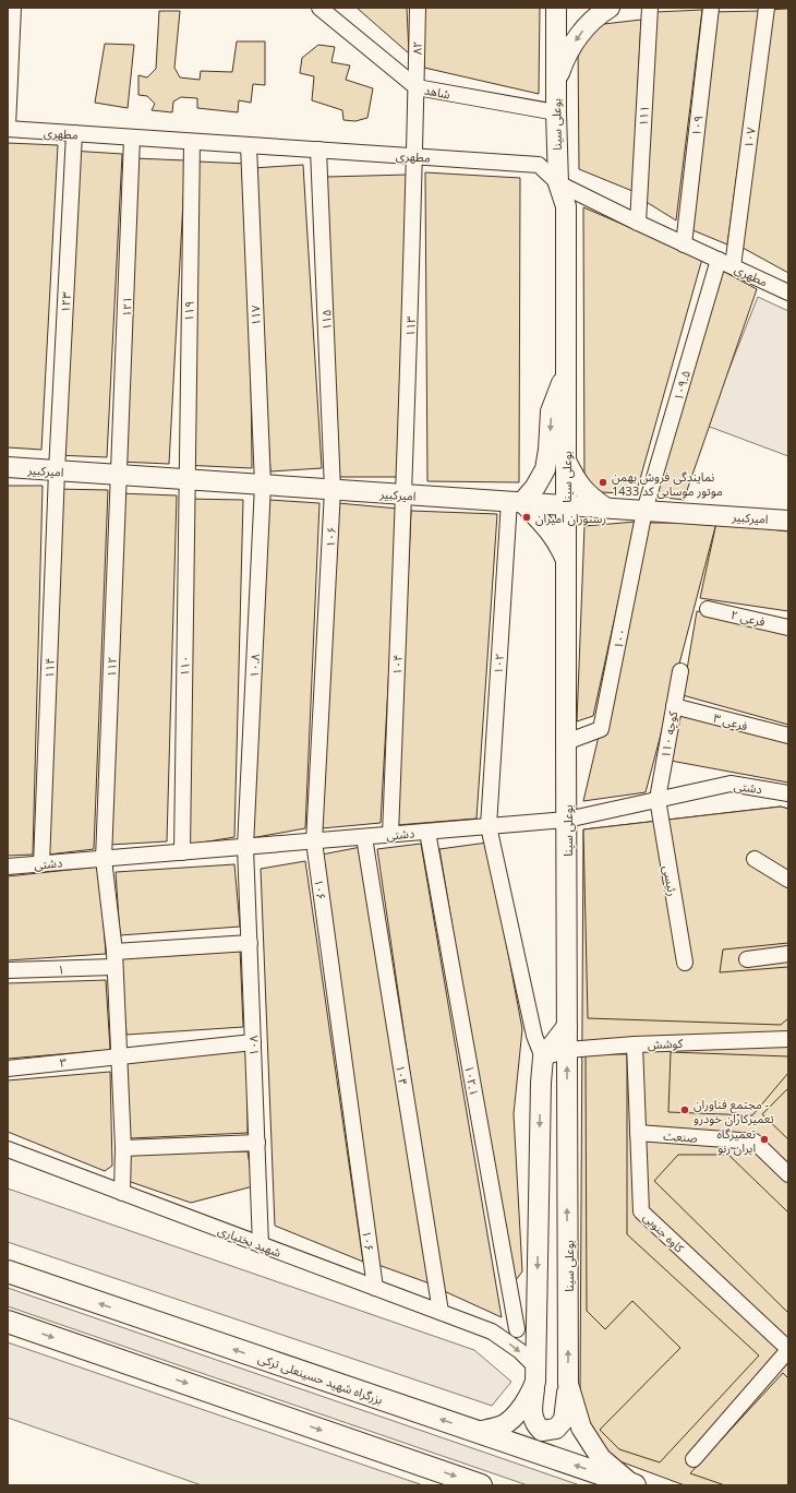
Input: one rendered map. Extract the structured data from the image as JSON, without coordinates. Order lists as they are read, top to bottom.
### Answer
{
  "streets": {
    "highway": ["بزرگراه شهید حسینعلی ترکی"],
    "main road": ["بوعلی سینا", "امیرکبیر"],
    "street": [
      "۸۲",
      "شاهد",
      "۱۱۱",
      "۱۰۹",
      "مطهری",
      "۱۰۷",
      "۱۲۳",
      "۱۲۱",
      "۱۱۹",
      "۱۱۷",
      "۱۱۵",
      "۱۱۳",
      "۱۰۹.۵",
      "۱۰۶",
      "فرعی ۲",
      "۱۰۰",
      "۱۰۲",
      "۱۰۴",
      "۱۱۰",
      "۱۰.۸",
      "۱۱۲",
      "۱۱۴",
      "فرعی ۳",
      "کوچه ۱۱۰",
      "دشتی",
      "رئیسی",
      "۱",
      "کوشش",
      "۱۰۸",
      "۳",
      "۱۰۲.۱",
      "صنعت",
      "کاوه جنوبی",
      "شهید بختیاری"
    ]
  },
  "crossings": [
    ["۸۲", "شاهد"],
    ["۸۲", "مطهری"],
    ["۸۲", "۱۱۳"],
    ["شاهد", "بوعلی سینا"],
    ["۱۱۱", "مطهری"],
    ["بوعلی سینا", "مطهری"],
    ["بوعلی سینا", "امیرکبیر"],
    ["بوعلی سینا", "۱۰۰"],
    ["بوعلی سینا", "دشتی"],
    ["بوعلی سینا", "کوشش"],
    ["بوعلی سینا", "بزرگراه شهید حسینعلی ترکی"],
    ["۱۰۹", "مطهری"],
    ["مطهری", "۱۰۷"],
    ["مطهری", "۱۲۳"],
    ["مطهری", "۱۲۱"],
    ["مطهری", "۱۱۹"],
    ["مطهری", "۱۱۷"],
    ["مطهری", "۱۱۵"],
    ["مطهری", "۱۱۳"],
    ["مطهری", "۱۰۹.۵"],
    ["۱۲۳", "امیرکبیر"],
    ["۱۲۳", "۱۱۴"],
    ["۱۲۱", "امیرکبیر"],
    ["۱۲۱", "۱۱۲"],
    ["۱۱۹", "امیرکبیر"],
    ["۱۱۹", "۱۱۰"],
    ["۱۱۷", "امیرکبیر"],
    ["۱۱۷", "۱۰.۸"],
    ["۱۱۵", "امیرکبیر"],
    ["۱۱۵", "۱۰۶"],
    ["۱۱۳", "امیرکبیر"],
    ["۱۱۳", "۱۰۴"],
    ["۱۰۹.۵", "امیرکبیر"],
    ["۱۰۹.۵", "۱۰۰"],
    ["امیرکبیر", "۱۰۶"],
    ["امیرکبیر", "۱۰۰"],
    ["امیرکبیر", "۱۰۲"],
    ["امیرکبیر", "۱۰۴"],
    ["امیرکبیر", "۱۱۰"],
    ["امیرکبیر", "۱۰.۸"],
    ["امیرکبیر", "۱۱۲"],
    ["امیرکبیر", "۱۱۴"],
    ["۱۰۶", "دشتی"],
    ["۱۰۶", "شهید بختیاری"],
    ["۱۰۲", "دشتی"],
    ["۱۰۲", "کوشش"],
    ["۱۰۴", "دشتی"],
    ["۱۰۴", "شهید بختیاری"],
    ["۱۱۰", "دشتی"],
    ["۱۰.۸", "دشتی"],
    ["۱۰.۸", "۱۰۸"],
    ["۱۱۲", "دشتی"],
    ["۱۱۲", "۱"],
    ["۱۱۲", "۳"],
    ["۱۱۲", "شهید بختیاری"],
    ["۱۱۴", "دشتی"],
    ["فرعی ۳", "کوچه ۱۱۰"],
    ["کوچه ۱۱۰", "دشتی"],
    ["کوچه ۱۱۰", "رئیسی"],
    ["دشتی", "رئیسی"],
    ["دشتی", "۱۰۸"],
    ["دشتی", "۱۰۲.۱"],
    ["۱", "۱۰۸"],
    ["کوشش", "کاوه جنوبی"],
    ["۱۰۸", "۳"],
    ["۱۰۸", "شهید بختیاری"],
    ["صنعت", "کاوه جنوبی"]
  ],
  "places": [
    "نمایندگی فروش بهمن موتور موسایی کد 1433",
    "رستوران امیران",
    "مجتمع فناوران - تعمیرکاران خودرو",
    "تعمیرگاه ایران رنو"
  ]
}
